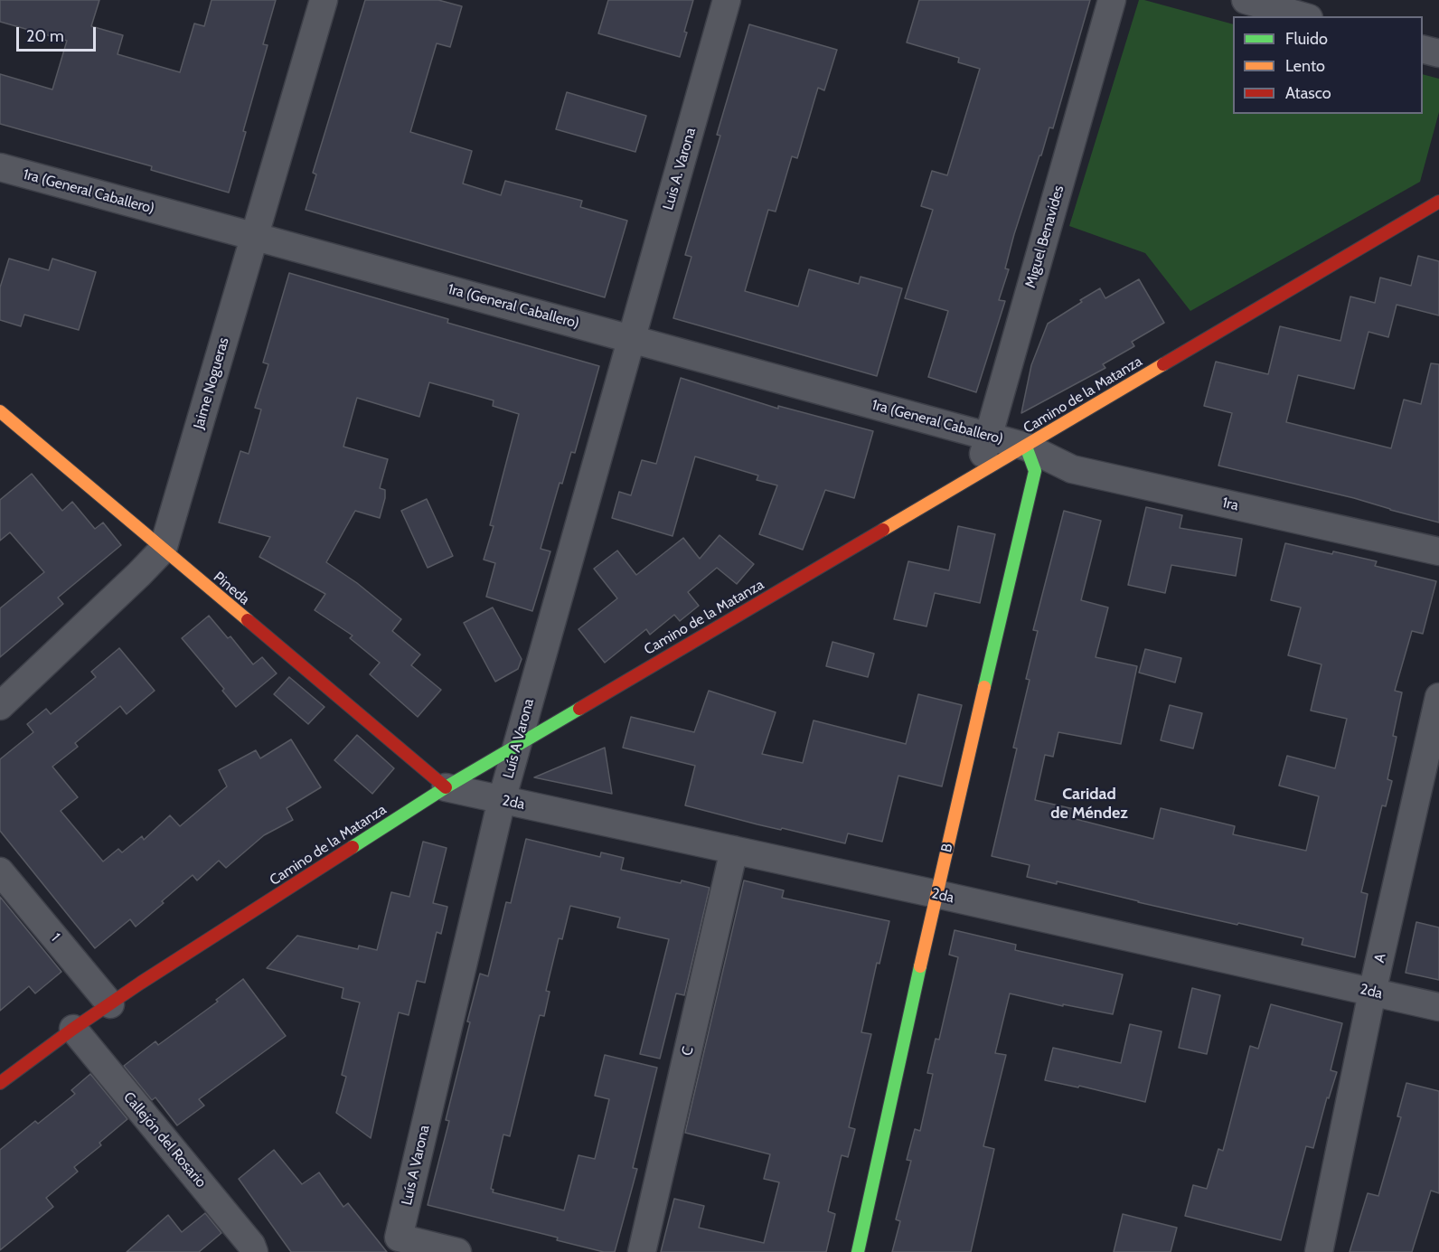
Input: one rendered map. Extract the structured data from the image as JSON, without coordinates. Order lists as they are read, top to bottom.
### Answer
{
  "streets": {
    "main road": ["Camino de la Matanza", "Pineda", "B"],
    "street": [
      "Luis A. Varona",
      "1ra (General Caballero)",
      "Miguel Benavides",
      "Jaime Nogueras",
      "1ra",
      "Luís A Varona",
      "2da",
      "1",
      "A",
      "C",
      "Callejón del Rosario"
    ]
  },
  "crossings": [
    ["Luis A. Varona", "1ra (General Caballero)"],
    ["Luis A. Varona", "Luís A Varona"],
    ["1ra (General Caballero)", "Miguel Benavides"],
    ["1ra (General Caballero)", "Jaime Nogueras"],
    ["1ra (General Caballero)", "Camino de la Matanza"],
    ["1ra (General Caballero)", "1ra"],
    ["1ra (General Caballero)", "Luís A Varona"],
    ["1ra (General Caballero)", "B"],
    ["Miguel Benavides", "Camino de la Matanza"],
    ["Jaime Nogueras", "Pineda"],
    ["Camino de la Matanza", "1ra"],
    ["Camino de la Matanza", "Pineda"],
    ["Camino de la Matanza", "Luís A Varona"],
    ["Camino de la Matanza", "2da"],
    ["Camino de la Matanza", "B"],
    ["Camino de la Matanza", "1"],
    ["Camino de la Matanza", "Callejón del Rosario"],
    ["1ra", "B"],
    ["Pineda", "2da"],
    ["Luís A Varona", "2da"],
    ["2da", "B"],
    ["2da", "A"],
    ["2da", "C"]
  ],
  "districts": ["Caridad de Méndez"],
  "legend": ["Fluido", "Lento", "Atasco"],
  "scale_bar": "20 m"
}
